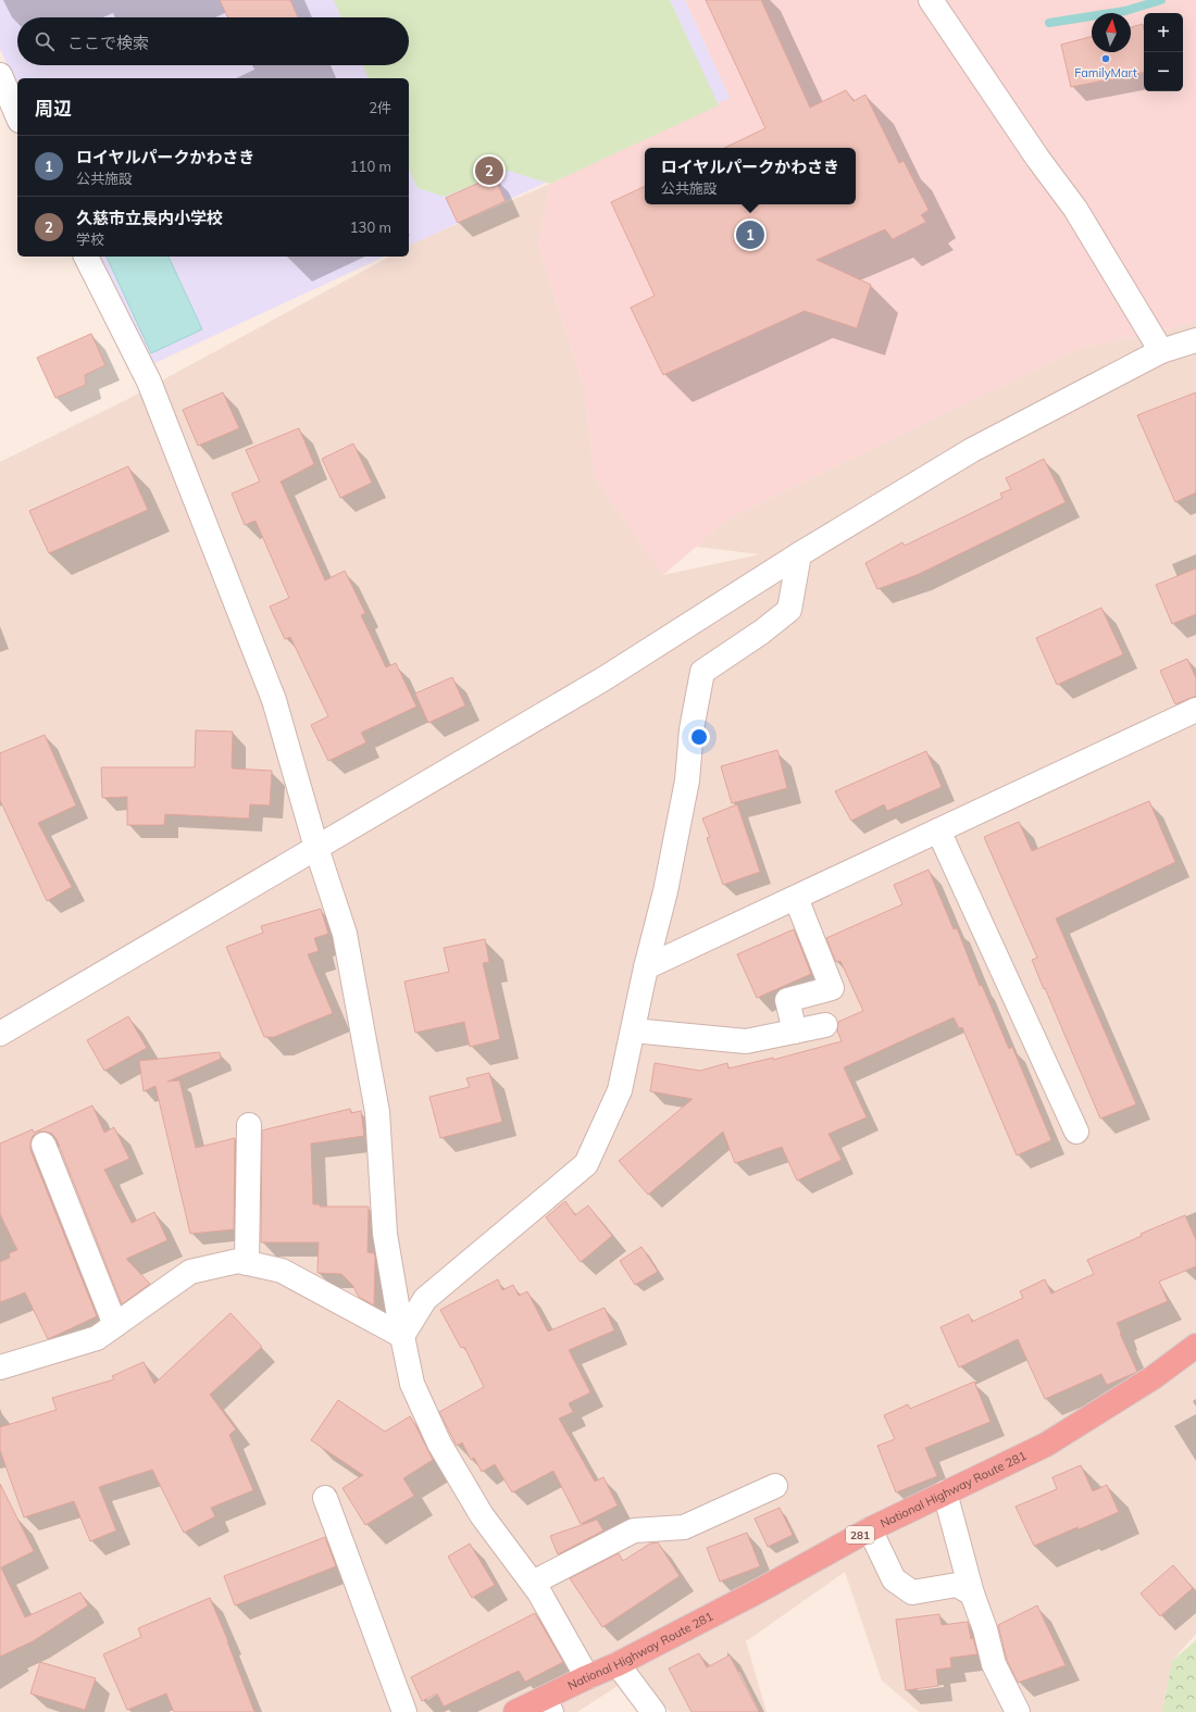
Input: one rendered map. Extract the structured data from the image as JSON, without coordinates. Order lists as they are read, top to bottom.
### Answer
{
  "streets": {
    "highway": ["National Highway Route 281", "281"]
  },
  "places": ["FamilyMart"],
  "north": "top",
  "page": {
    "map_buttons": ["+", "−"],
    "search": "ここで検索",
    "heading": ["周辺", "2件"],
    "list": [
      {
        "mark": "1",
        "name": "ロイヤルパークかわさき",
        "note": "公共施設",
        "value": "110 m"
      },
      {
        "mark": "2",
        "name": "久慈市立長内小学校",
        "note": "学校",
        "value": "130 m"
      }
    ],
    "popup": ["ロイヤルパークかわさき", "公共施設"],
    "pins": ["2", "1"]
  }
}
